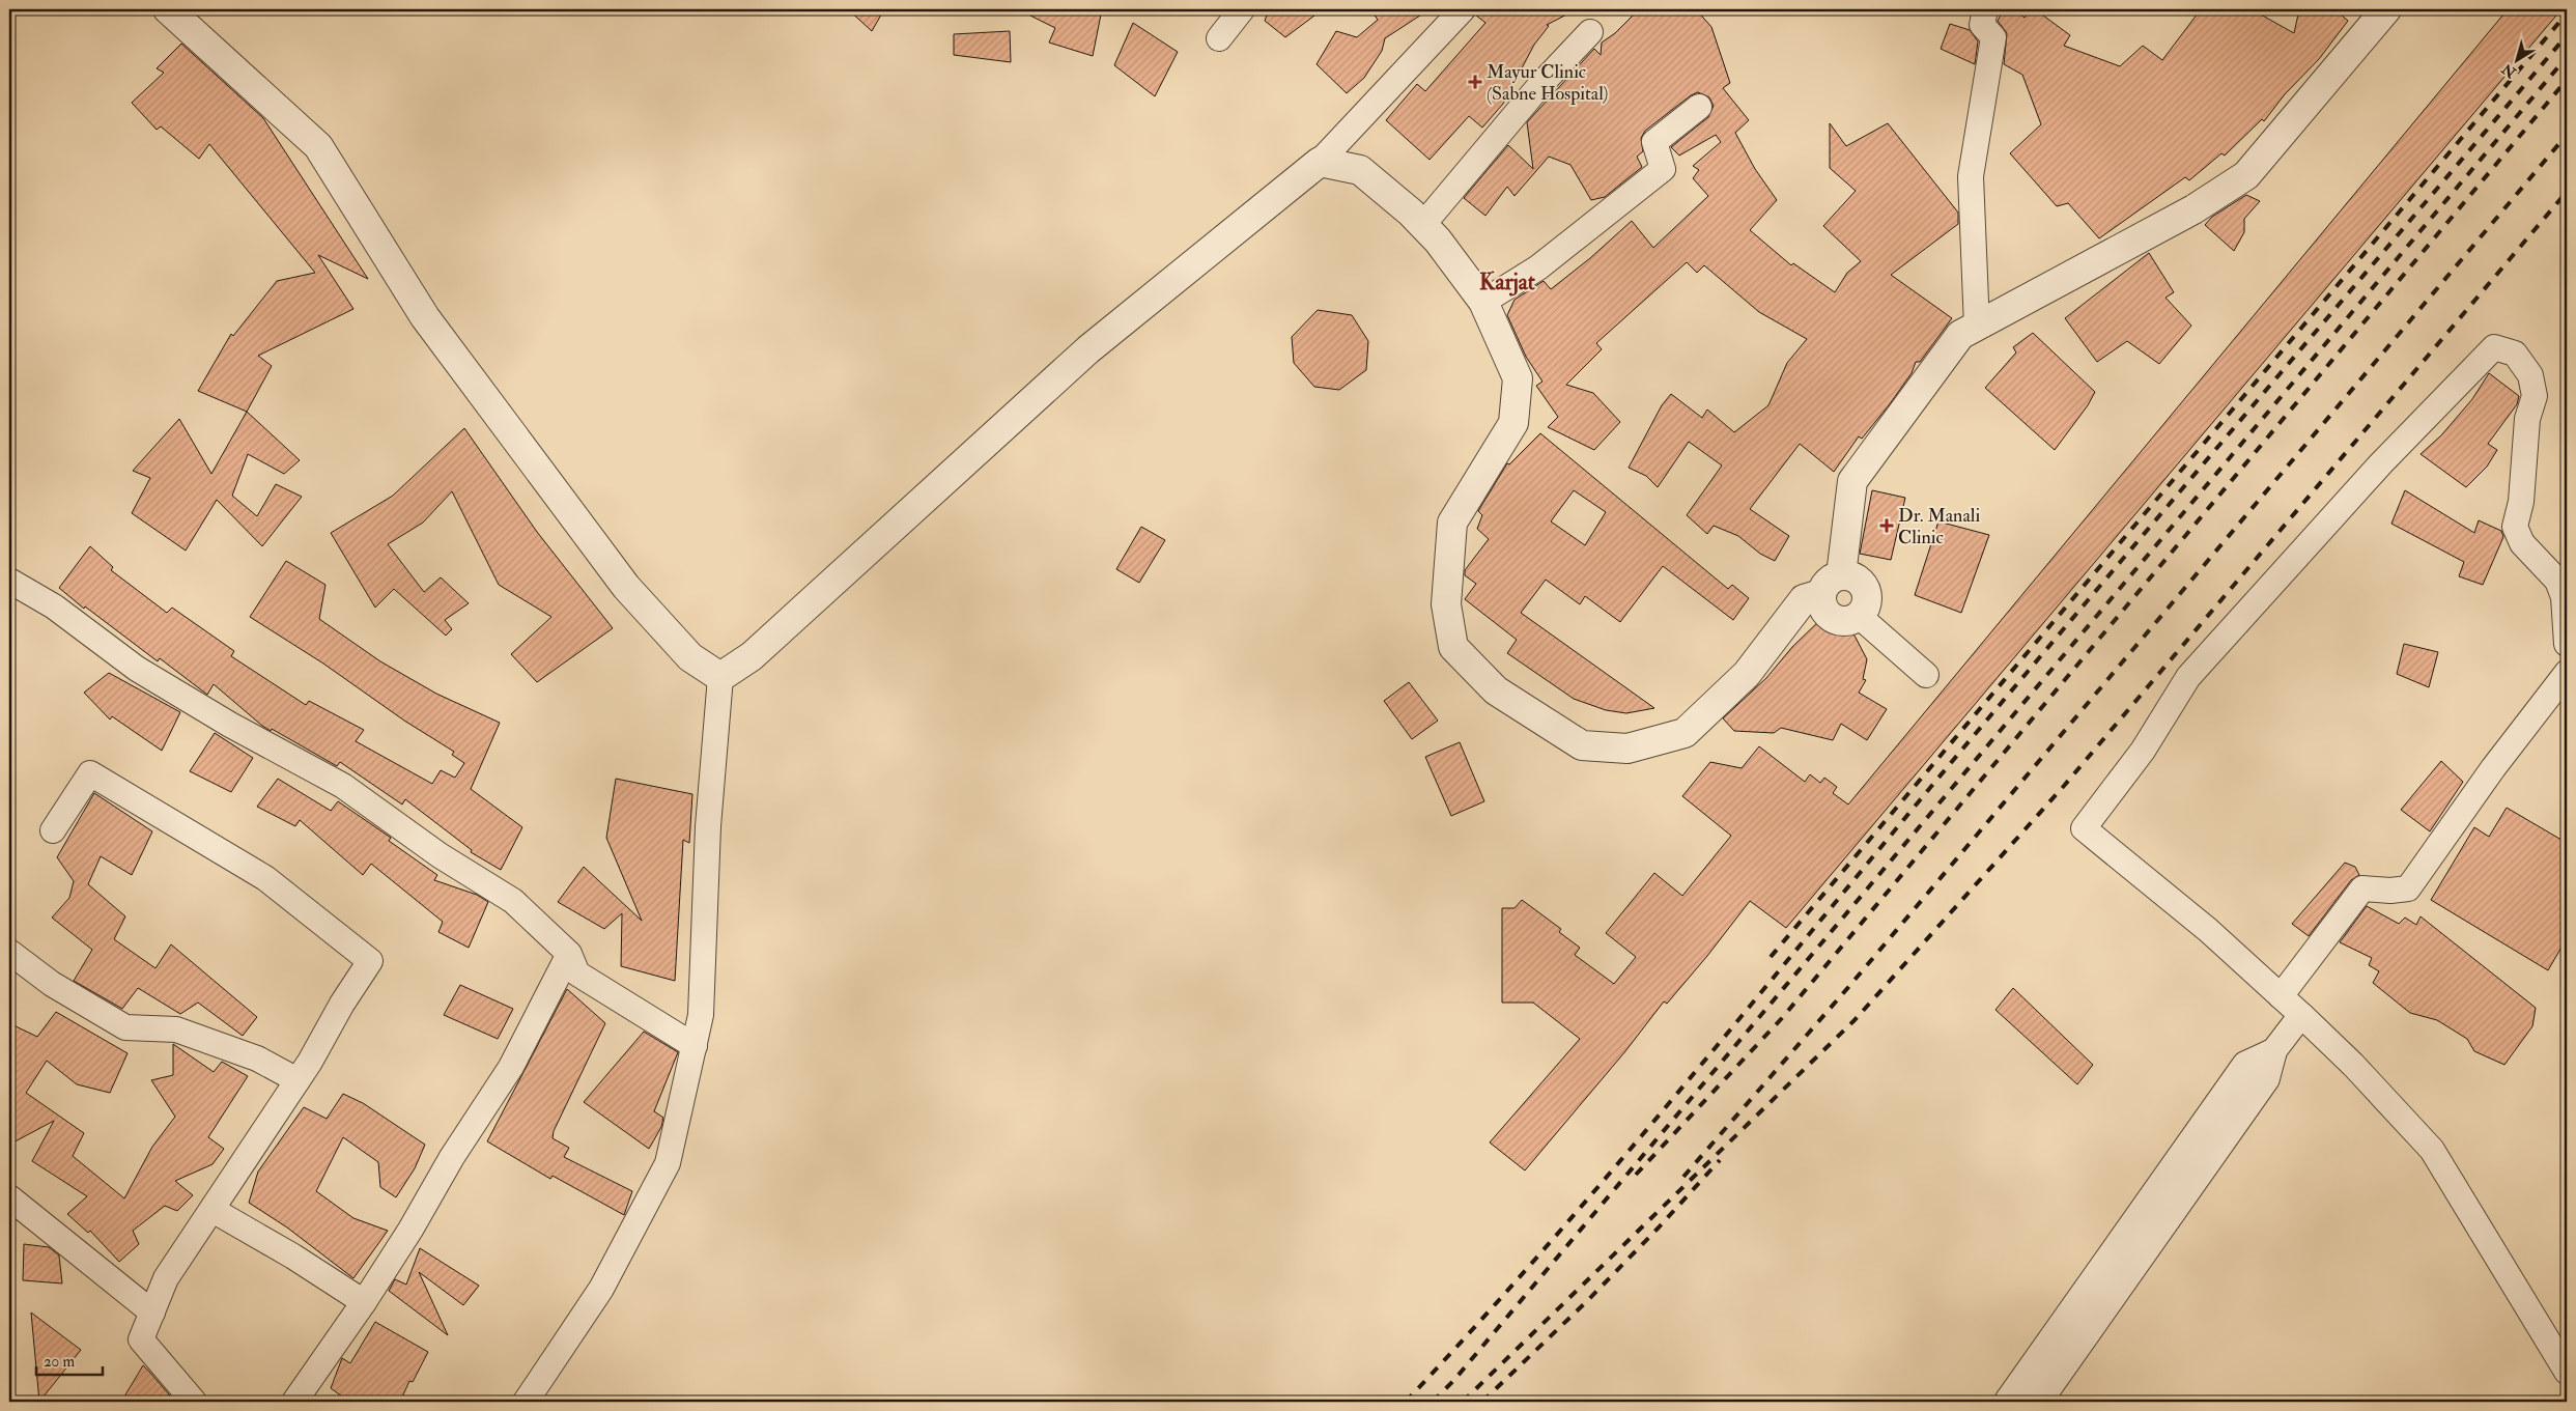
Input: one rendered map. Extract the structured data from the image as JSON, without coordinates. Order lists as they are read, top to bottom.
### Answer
{
  "districts": ["Karjat"],
  "places": {
    "health": ["Mayur Clinic (Sabne Hospital)", "Dr. Manali Clinic"]
  },
  "scale_bar": "20 m",
  "north": "bottom left"
}
